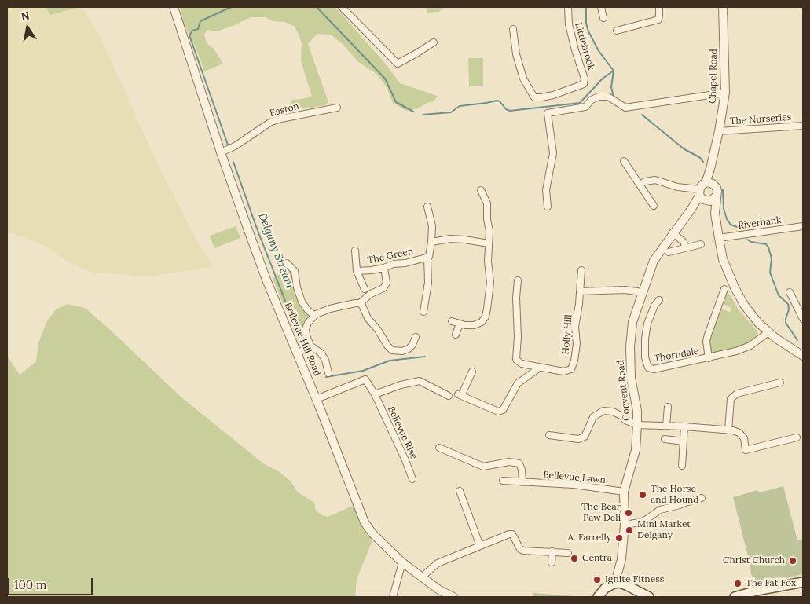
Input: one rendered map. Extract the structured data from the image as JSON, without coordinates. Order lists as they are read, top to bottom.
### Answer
{
  "streets": {
    "street": [
      "Littlebrook",
      "Chapel Road",
      "Easton",
      "The Nurseries",
      "Riverbank",
      "The Green",
      "Holly Hill",
      "Bellevue Hill Road",
      "Thorndale",
      "Convent Road",
      "Bellevue Rise",
      "Bellevue Lawn"
    ]
  },
  "crossings": [
    ["Chapel Road", "The Nurseries"],
    ["Chapel Road", "Convent Road"],
    ["Easton", "Bellevue Hill Road"],
    ["Bellevue Hill Road", "Bellevue Rise"],
    ["Convent Road", "Bellevue Lawn"]
  ],
  "water": ["Delgany Stream"],
  "places": [
    "The Horse and Hound",
    "The Bear Paw Deli",
    "Mini Market Delgany",
    "A. Farrelly",
    "Centra",
    "Christ Church",
    "Ignite Fitness",
    "The Fat Fox"
  ],
  "scale_bar": "100 m",
  "north": "top"
}
